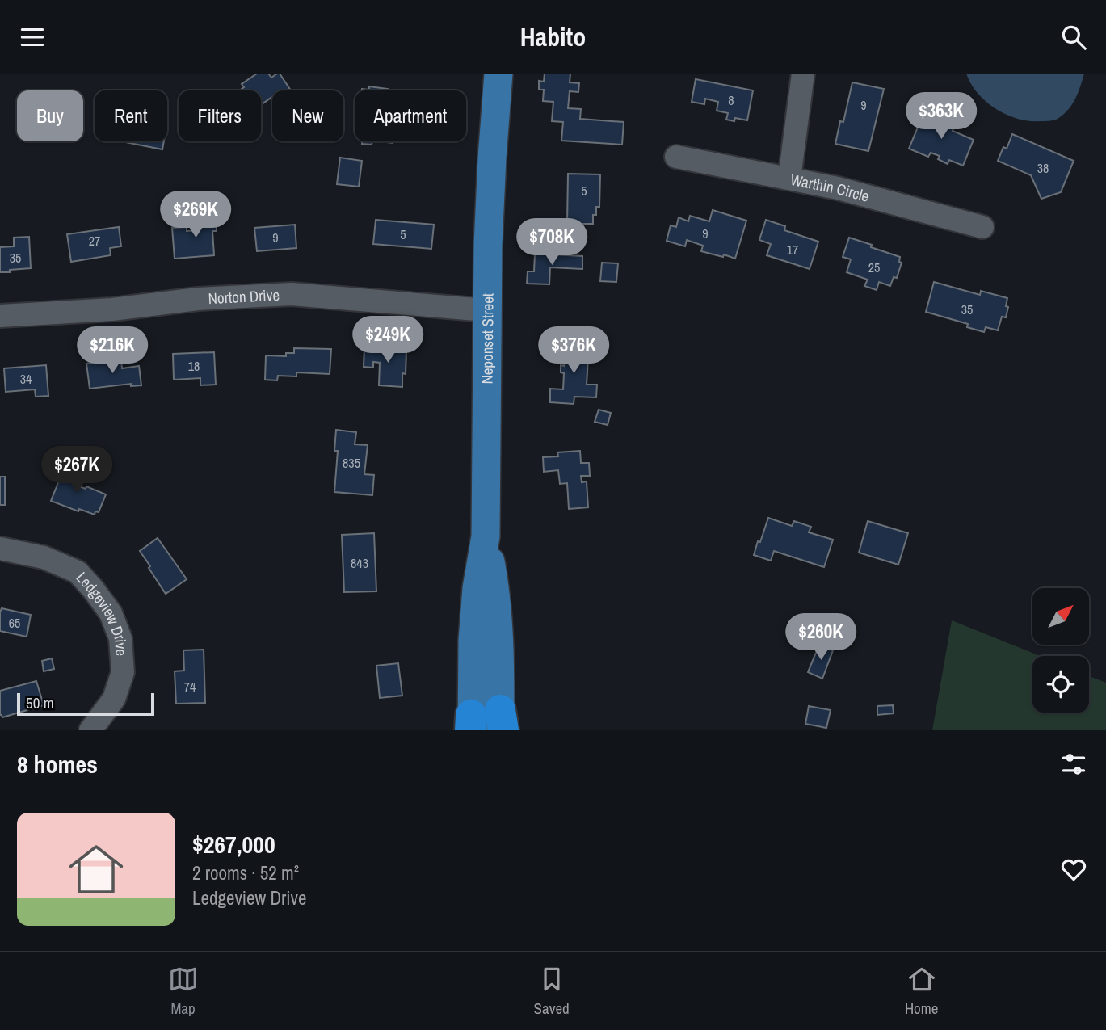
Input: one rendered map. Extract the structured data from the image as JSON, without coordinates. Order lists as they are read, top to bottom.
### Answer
{
  "streets": {
    "main road": ["Neponset Street"],
    "street": ["Warthin Circle", "Norton Drive", "Ledgeview Drive"]
  },
  "crossings": [
    ["Norton Drive", "Neponset Street"]
  ],
  "house_numbers": [
    "8",
    "9",
    "38",
    "5",
    "9",
    "5",
    "9",
    "27",
    "17",
    "35",
    "25",
    "35",
    "18",
    "34",
    "835",
    "843",
    "65",
    "74"
  ],
  "scale_bar": "50 m",
  "north": "top right",
  "page": {
    "header": "Habito",
    "chip": [
      "Buy",
      "Rent",
      "Filters",
      "New",
      "Apartment"
    ],
    "price": [
      "$363K",
      "$269K",
      "$708K",
      "$249K",
      "$216K",
      "$376K",
      "$267K",
      "$260K"
    ],
    "scale": "50 m",
    "heading": "8 homes",
    "list": [
      {
        "name": "$267,000",
        "note": "2 rooms · 52 m² · Ledgeview Drive"
      }
    ],
    "tabs": ["Map", "Saved", "Home"]
  }
}
